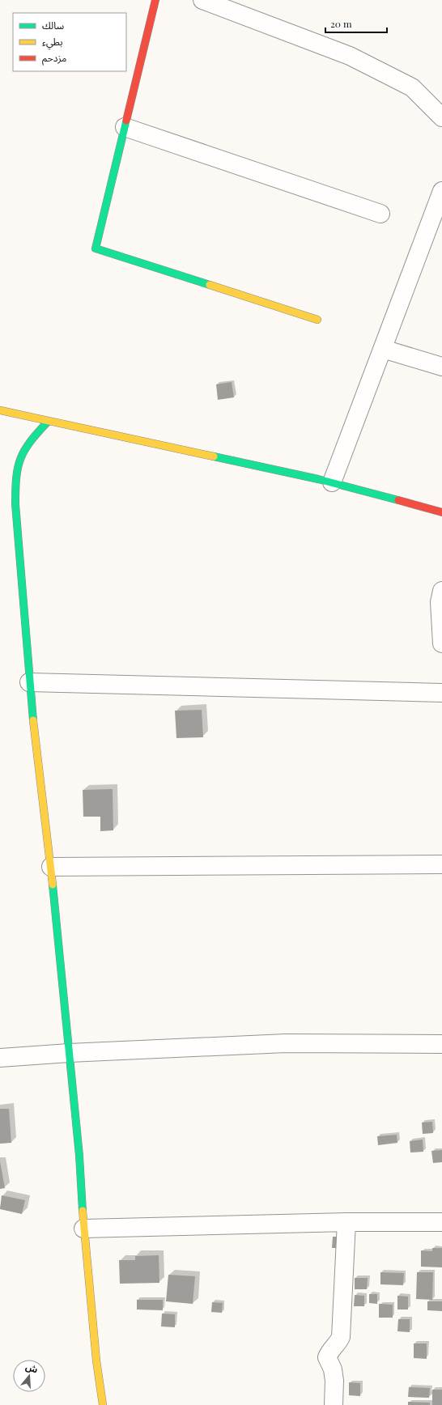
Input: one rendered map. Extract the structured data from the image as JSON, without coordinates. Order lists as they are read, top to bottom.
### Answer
{
  "legend": ["سالك", "بطيء", "مزدحم"],
  "scale_bar": "20 m",
  "north": "top"
}
